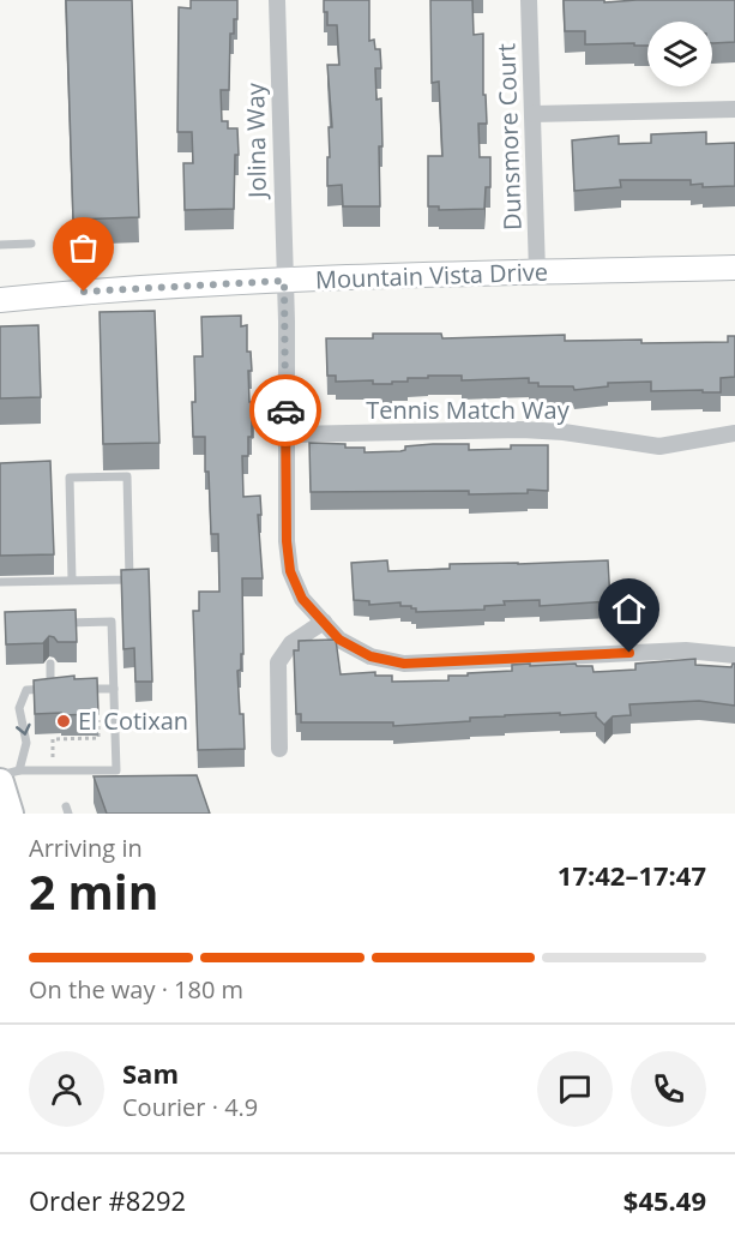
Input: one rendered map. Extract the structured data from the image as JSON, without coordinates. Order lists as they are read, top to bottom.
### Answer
{
  "streets": {
    "main road": ["Mountain Vista Drive"],
    "street": ["Dunsmore Court", "Jolina Way", "Tennis Match Way"]
  },
  "crossings": [
    ["Dunsmore Court", "Mountain Vista Drive"],
    ["Jolina Way", "Mountain Vista Drive"],
    ["Jolina Way", "Tennis Match Way"]
  ],
  "places": ["El Cotixan"],
  "page": {
    "heading": ["2 min", "Arriving in", "17:42–17:47"],
    "panel": [
      "Sam",
      "Courier · 4.9",
      "Order #8292",
      "$45.49"
    ],
    "bar": "On the way · 180 m"
  }
}
